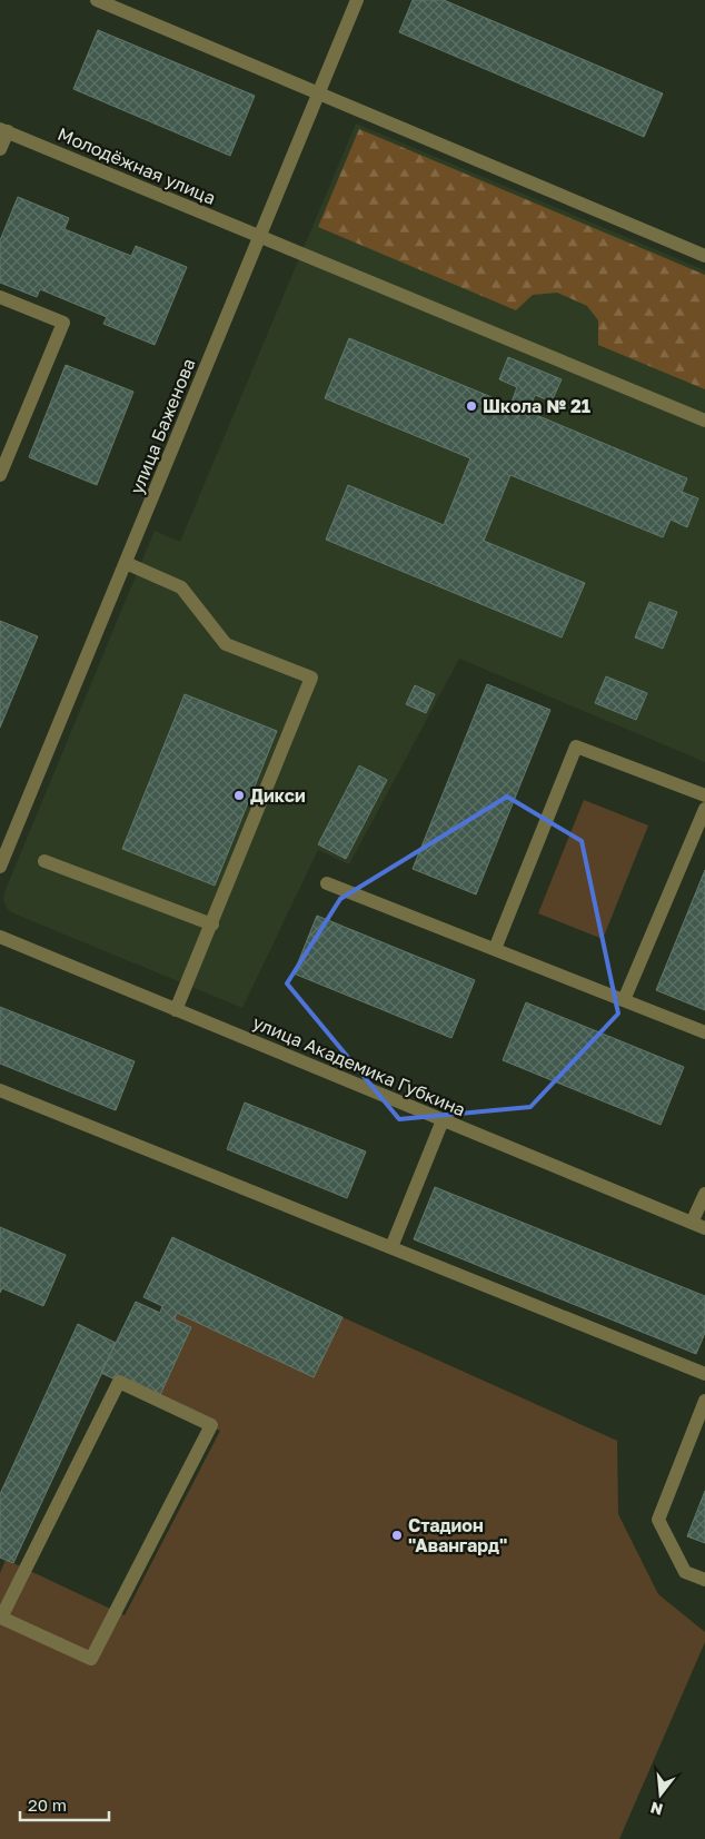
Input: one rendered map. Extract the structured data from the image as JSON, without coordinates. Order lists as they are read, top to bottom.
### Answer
{
  "streets": {
    "street": ["Молодёжная улица", "улица Баженова", "улица Академика Губкина"]
  },
  "crossings": [
    ["Молодёжная улица", "улица Баженова"]
  ],
  "places": ["Школа № 21", "Дикси", "Стадион \"Авангард\""],
  "scale_bar": "20 m",
  "north": "bottom"
}
